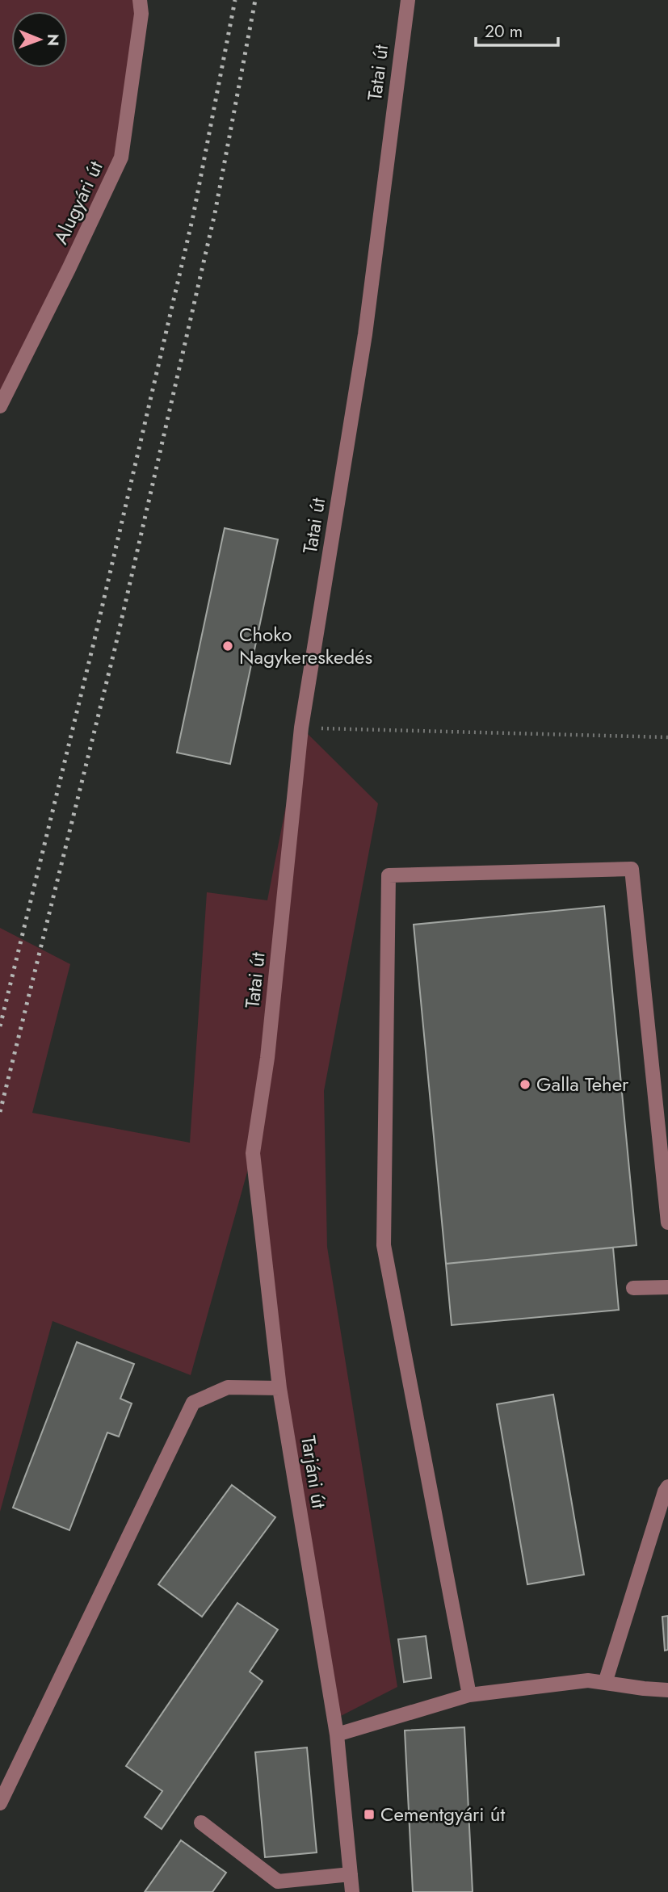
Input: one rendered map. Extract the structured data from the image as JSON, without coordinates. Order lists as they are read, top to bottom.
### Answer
{
  "streets": {
    "street": ["Tatai út", "Alugyári út", "Tarjáni út"]
  },
  "crossings": [
    ["Tatai út", "Tarjáni út"]
  ],
  "places": {
    "other": ["Choko Nagykereskedés", "Galla Teher"],
    "transit": ["Cementgyári út"]
  },
  "scale_bar": "20 m",
  "north": "right"
}
